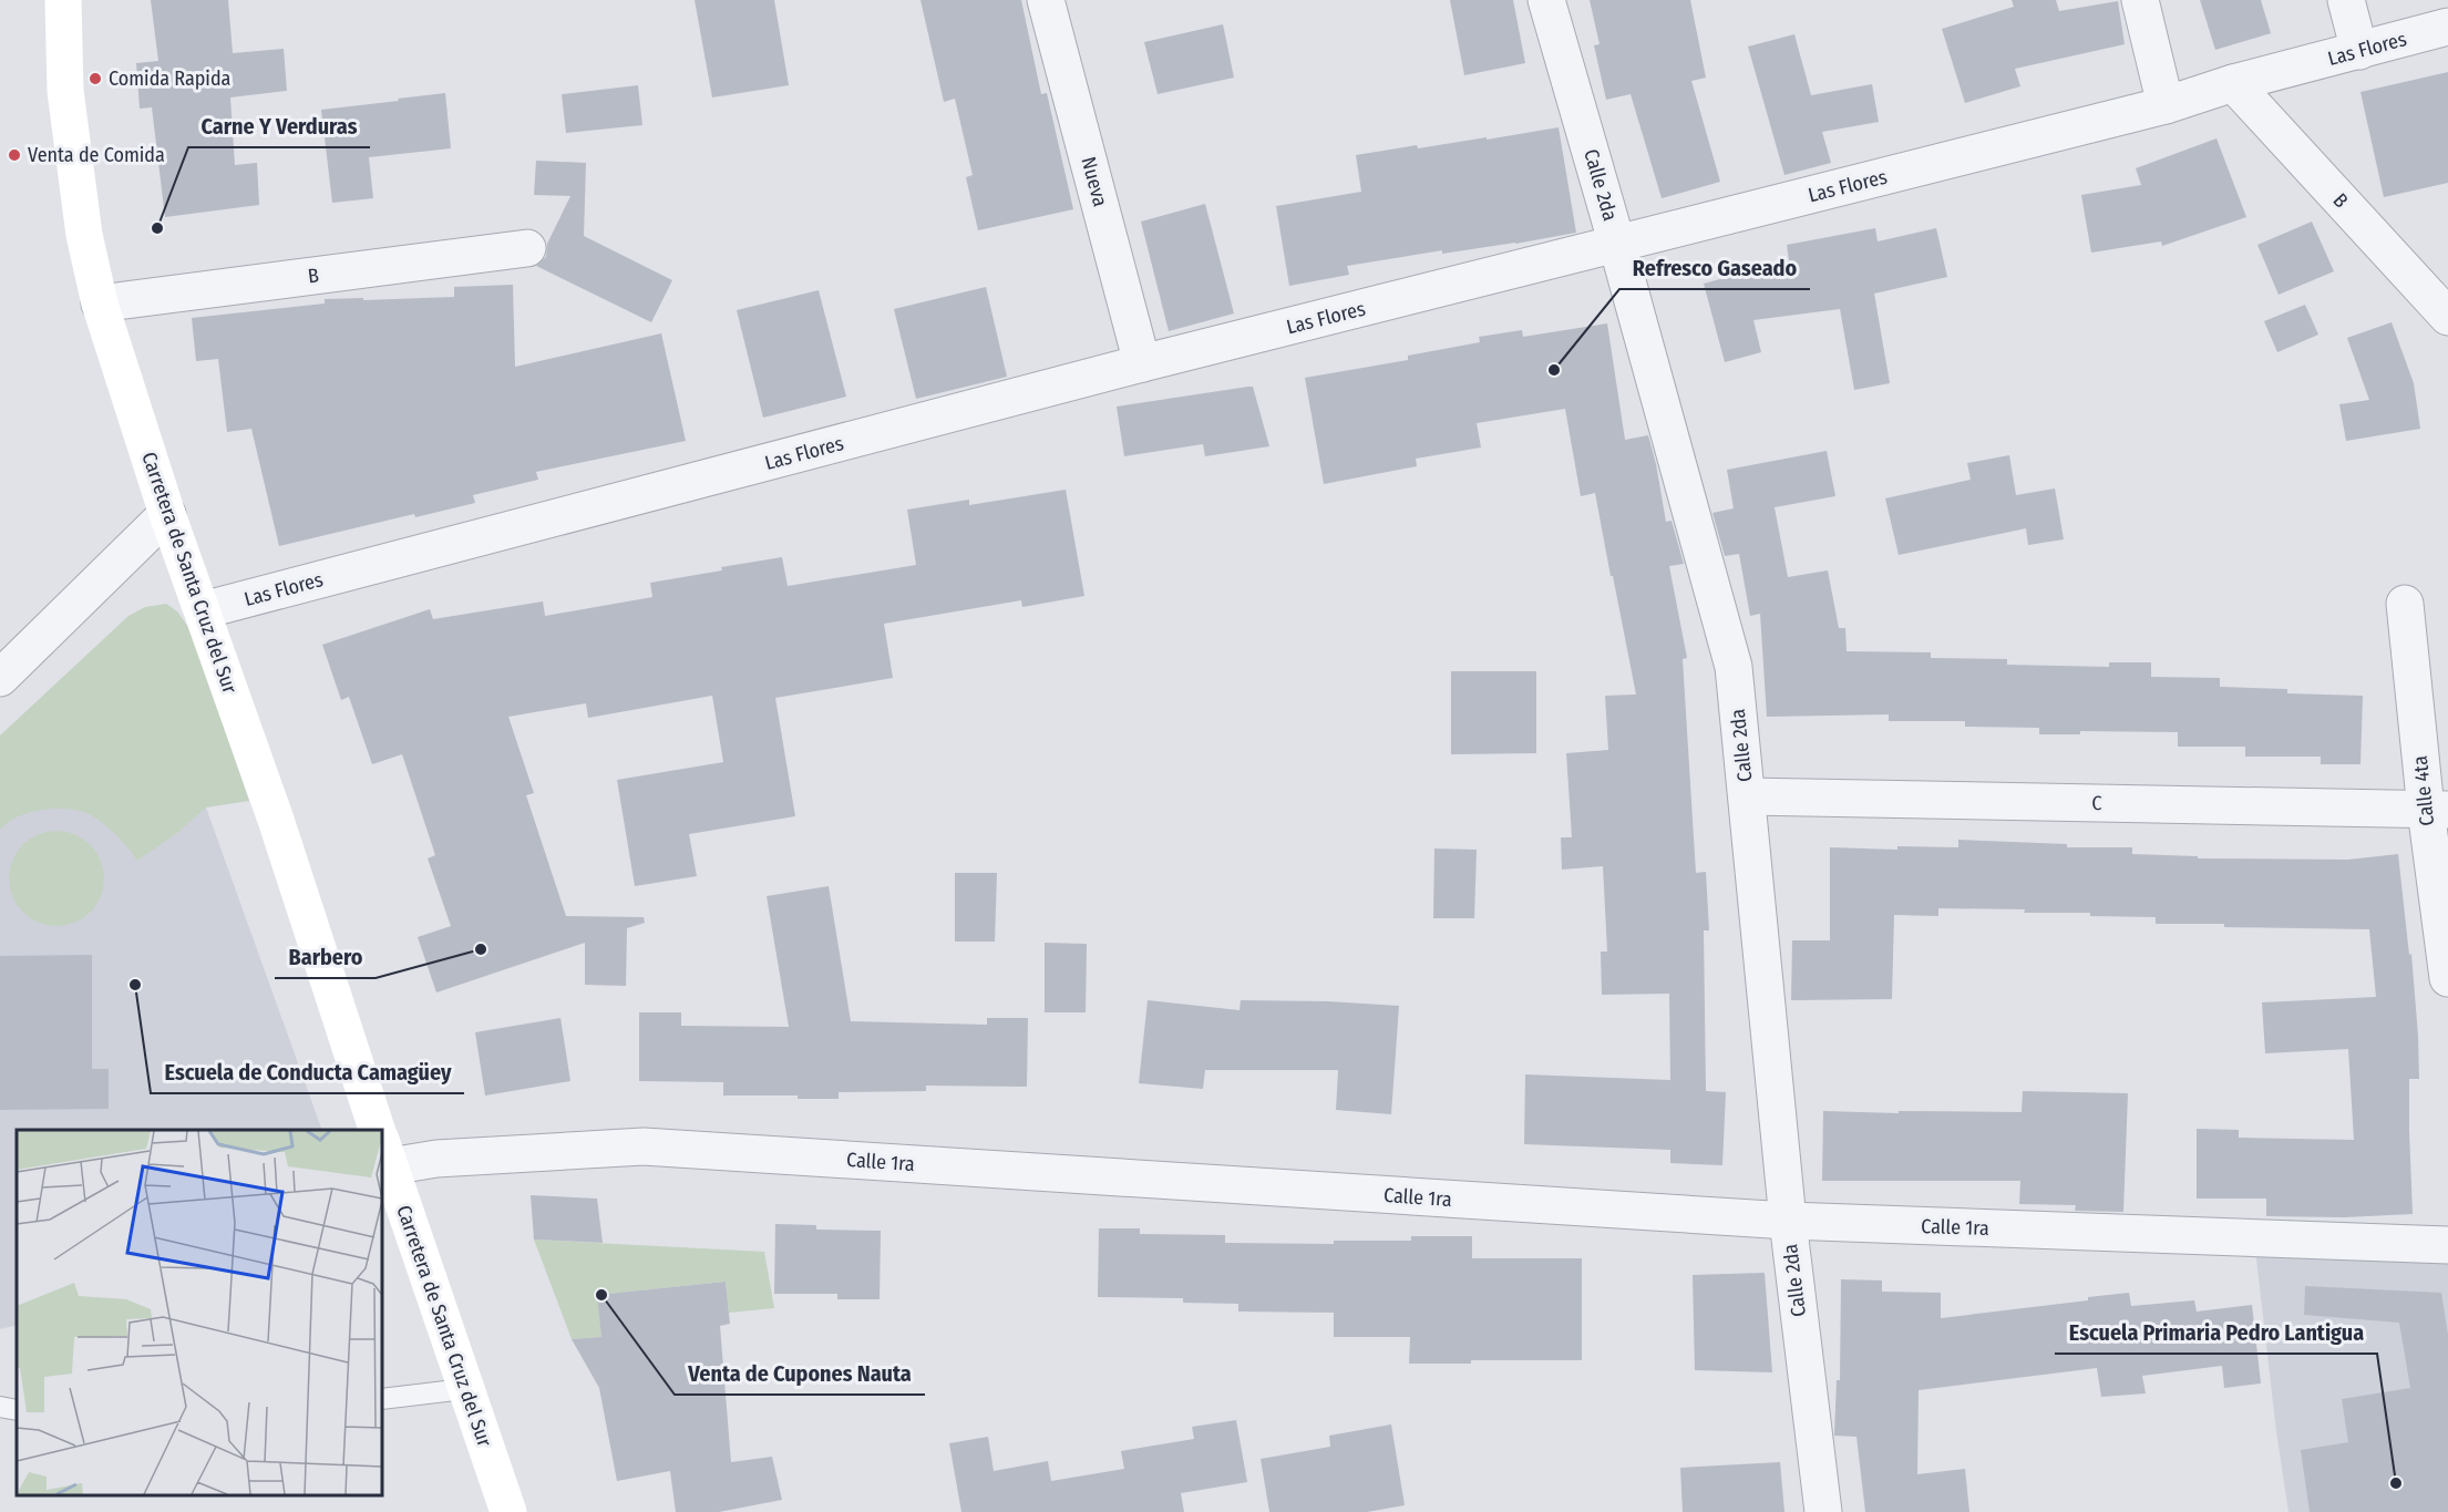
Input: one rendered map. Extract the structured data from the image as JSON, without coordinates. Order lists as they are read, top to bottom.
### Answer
{
  "streets": {
    "main road": ["Carretera de Santa Cruz del Sur"],
    "street": [
      "Las Flores",
      "Nueva",
      "Calle 2da",
      "B",
      "Calle 4ta",
      "C",
      "Calle 1ra"
    ]
  },
  "crossings": [
    ["Las Flores", "Nueva"],
    ["Las Flores", "Calle 2da"],
    ["Las Flores", "B"],
    ["Las Flores", "Carretera de Santa Cruz del Sur"],
    ["Calle 2da", "C"],
    ["Calle 2da", "Calle 1ra"],
    ["B", "Carretera de Santa Cruz del Sur"],
    ["Carretera de Santa Cruz del Sur", "Calle 1ra"],
    ["Calle 4ta", "C"]
  ],
  "places": [
    "Comida Rapida",
    "Venta de Comida",
    "Carne Y Verduras",
    "Refresco Gaseado",
    "Barbero",
    "Escuela de Conducta Camagüey",
    "Venta de Cupones Nauta",
    "Escuela Primaria Pedro Lantigua"
  ]
}
